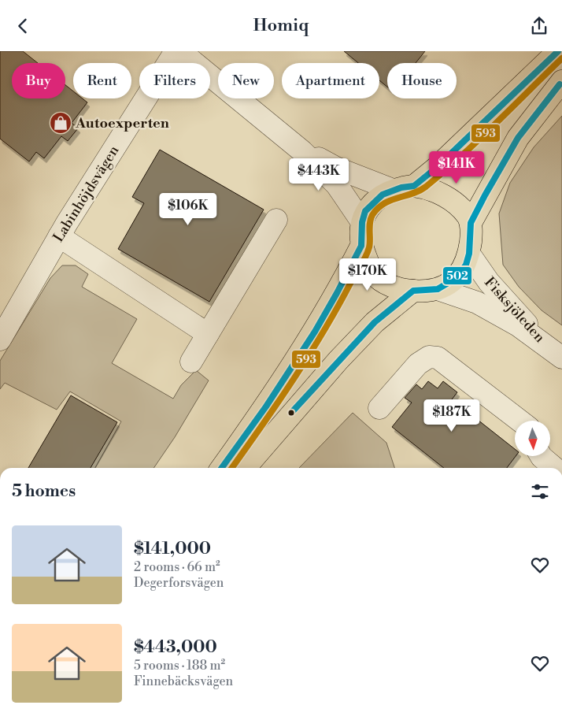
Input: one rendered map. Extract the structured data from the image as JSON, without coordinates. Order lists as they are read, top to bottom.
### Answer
{
  "streets": {
    "street": ["Labinhöjdsvägen", "Fisksjöleden"]
  },
  "places": {
    "shop": ["Autoexperten"]
  },
  "lines": ["transit line 502", "transit line 593"],
  "north": "bottom",
  "page": {
    "header": "Homiq",
    "chip": [
      "Buy",
      "Rent",
      "Filters",
      "New",
      "Apartment",
      "House"
    ],
    "price": [
      "$141K",
      "$443K",
      "$106K",
      "$170K",
      "$187K"
    ],
    "heading": "5 homes",
    "list": [
      {
        "name": "$141,000",
        "note": "2 rooms · 66 m² · Degerforsvägen"
      },
      {
        "name": "$443,000",
        "note": "5 rooms · 188 m² · Finnebäcksvägen"
      }
    ]
  }
}
